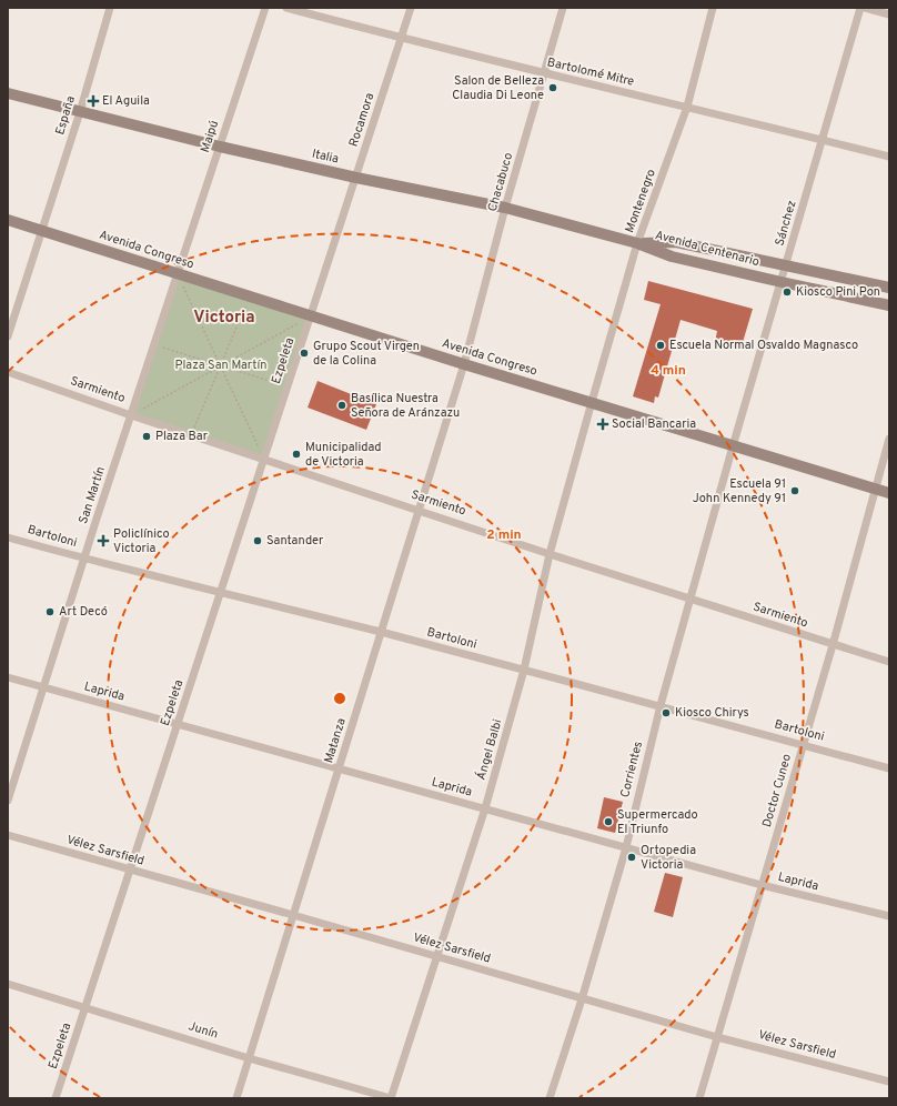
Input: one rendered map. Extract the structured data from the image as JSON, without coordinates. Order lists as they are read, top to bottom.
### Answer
{
  "streets": {
    "street": [
      "Bartolomé Mitre",
      "España",
      "Rocamora",
      "Maipú",
      "Italia",
      "Chacabuco",
      "Montenegro",
      "Sánchez",
      "Avenida Centenario",
      "Avenida Congreso",
      "Ezpeleta",
      "Sarmiento",
      "San Martín",
      "Bartoloni",
      "Laprida",
      "Matanza",
      "Ángel Balbi",
      "Corrientes",
      "Doctor Cuneo",
      "Vélez Sarsfield",
      "Junín"
    ]
  },
  "crossings": [
    ["Bartolomé Mitre", "Rocamora"],
    ["Bartolomé Mitre", "Chacabuco"],
    ["Bartolomé Mitre", "Montenegro"],
    ["Bartolomé Mitre", "Sánchez"],
    ["España", "Italia"],
    ["España", "Avenida Congreso"],
    ["Rocamora", "Italia"],
    ["Rocamora", "Avenida Congreso"],
    ["Rocamora", "Ezpeleta"],
    ["Maipú", "Italia"],
    ["Maipú", "Avenida Congreso"],
    ["Maipú", "San Martín"],
    ["Italia", "Chacabuco"],
    ["Italia", "Montenegro"],
    ["Italia", "Avenida Centenario"],
    ["Chacabuco", "Avenida Congreso"],
    ["Chacabuco", "Matanza"],
    ["Montenegro", "Avenida Centenario"],
    ["Montenegro", "Avenida Congreso"],
    ["Montenegro", "Ángel Balbi"],
    ["Sánchez", "Avenida Centenario"],
    ["Sánchez", "Avenida Congreso"],
    ["Sánchez", "Corrientes"],
    ["Avenida Congreso", "Ezpeleta"],
    ["Avenida Congreso", "San Martín"],
    ["Avenida Congreso", "Matanza"],
    ["Avenida Congreso", "Ángel Balbi"],
    ["Avenida Congreso", "Corrientes"],
    ["Avenida Congreso", "Doctor Cuneo"],
    ["Ezpeleta", "Sarmiento"],
    ["Ezpeleta", "Bartoloni"],
    ["Ezpeleta", "Laprida"],
    ["Ezpeleta", "Vélez Sarsfield"],
    ["Ezpeleta", "Junín"],
    ["Sarmiento", "San Martín"],
    ["Sarmiento", "Matanza"],
    ["Sarmiento", "Ángel Balbi"],
    ["Sarmiento", "Corrientes"],
    ["Sarmiento", "Doctor Cuneo"],
    ["San Martín", "Bartoloni"],
    ["San Martín", "Laprida"],
    ["Bartoloni", "Matanza"],
    ["Bartoloni", "Ángel Balbi"],
    ["Bartoloni", "Corrientes"],
    ["Bartoloni", "Doctor Cuneo"],
    ["Laprida", "Matanza"],
    ["Laprida", "Ángel Balbi"],
    ["Laprida", "Corrientes"],
    ["Laprida", "Doctor Cuneo"],
    ["Matanza", "Vélez Sarsfield"],
    ["Matanza", "Junín"],
    ["Ángel Balbi", "Vélez Sarsfield"],
    ["Ángel Balbi", "Junín"],
    ["Corrientes", "Vélez Sarsfield"],
    ["Doctor Cuneo", "Vélez Sarsfield"]
  ],
  "districts": ["Victoria"],
  "parks": ["Plaza San Martín"],
  "places": {
    "other": [
      "Salon de Belleza Claudia Di Leone",
      "Kiosco Pini Pon",
      "Escuela Normal Osvaldo Magnasco",
      "Grupo Scout Virgen de la Colina",
      "Basílica Nuestra Señora de Aránzazu",
      "Plaza Bar",
      "Municipalidad de Victoria",
      "Escuela 91 John Kennedy 91",
      "Santander",
      "Art Decó",
      "Kiosco Chirys",
      "Supermercado El Triunfo",
      "Ortopedia Victoria"
    ],
    "health": ["El Aguila", "Social Bancaria", "Policlínico Victoria"]
  },
  "rings": ["4 min", "2 min"]
}
